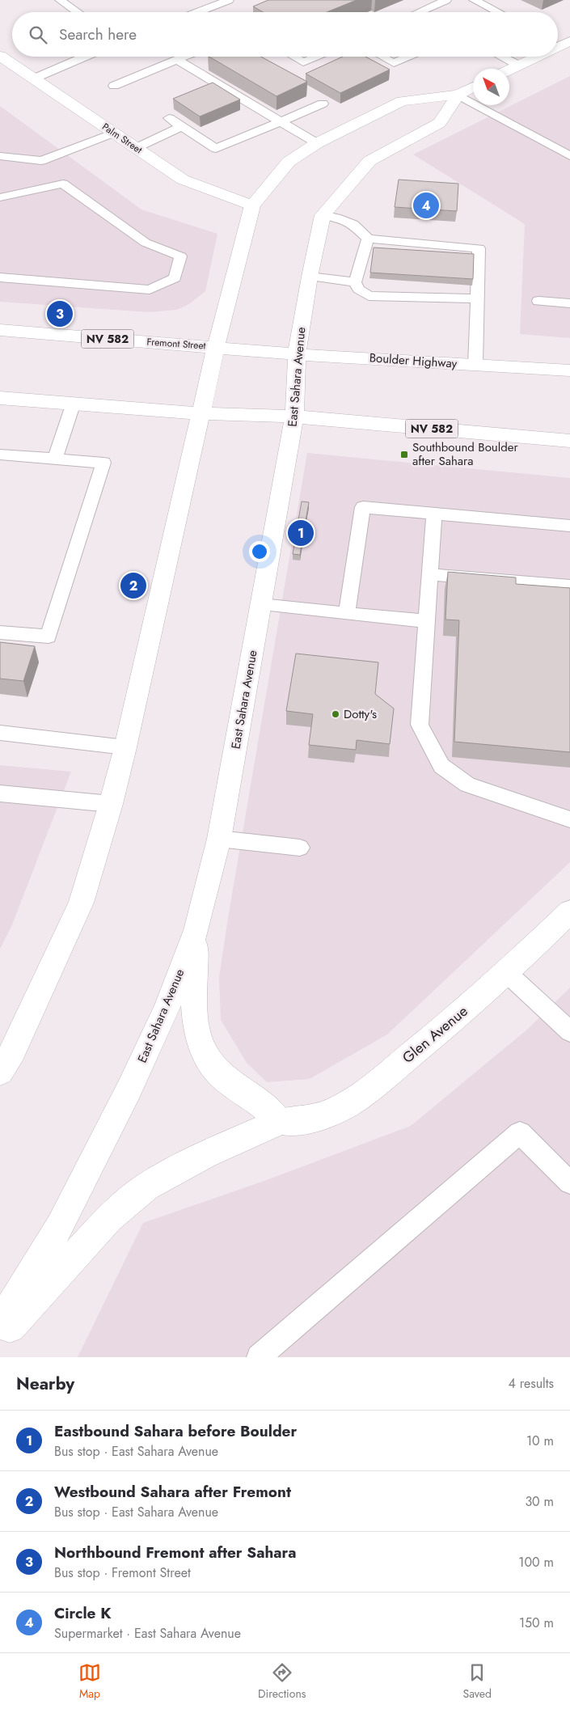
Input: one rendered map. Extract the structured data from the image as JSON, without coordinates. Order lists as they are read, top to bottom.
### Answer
{
  "streets": {
    "main road": [
      "Palm Street",
      "NV 582",
      "Fremont Street",
      "Boulder Highway",
      "East Sahara Avenue",
      "Glen Avenue"
    ]
  },
  "crossings": [
    ["NV 582", "East Sahara Avenue"],
    ["Fremont Street", "Boulder Highway"],
    ["Boulder Highway", "East Sahara Avenue"]
  ],
  "places": {
    "transit": ["Southbound Boulder after Sahara"],
    "other": ["Dotty's"]
  },
  "north": "top left",
  "page": {
    "search": "Search here",
    "pins": [
      "4",
      "3",
      "1",
      "2"
    ],
    "heading": ["Nearby", "4 results"],
    "list": [
      {
        "mark": "1",
        "name": "Eastbound Sahara before Boulder",
        "note": "Bus stop · East Sahara Avenue",
        "value": "10 m"
      },
      {
        "mark": "2",
        "name": "Westbound Sahara after Fremont",
        "note": "Bus stop · East Sahara Avenue",
        "value": "30 m"
      },
      {
        "mark": "3",
        "name": "Northbound Fremont after Sahara",
        "note": "Bus stop · Fremont Street",
        "value": "100 m"
      },
      {
        "mark": "4",
        "name": "Circle K",
        "note": "Supermarket · East Sahara Avenue",
        "value": "150 m"
      }
    ],
    "nav": ["Map", "Directions", "Saved"]
  }
}
